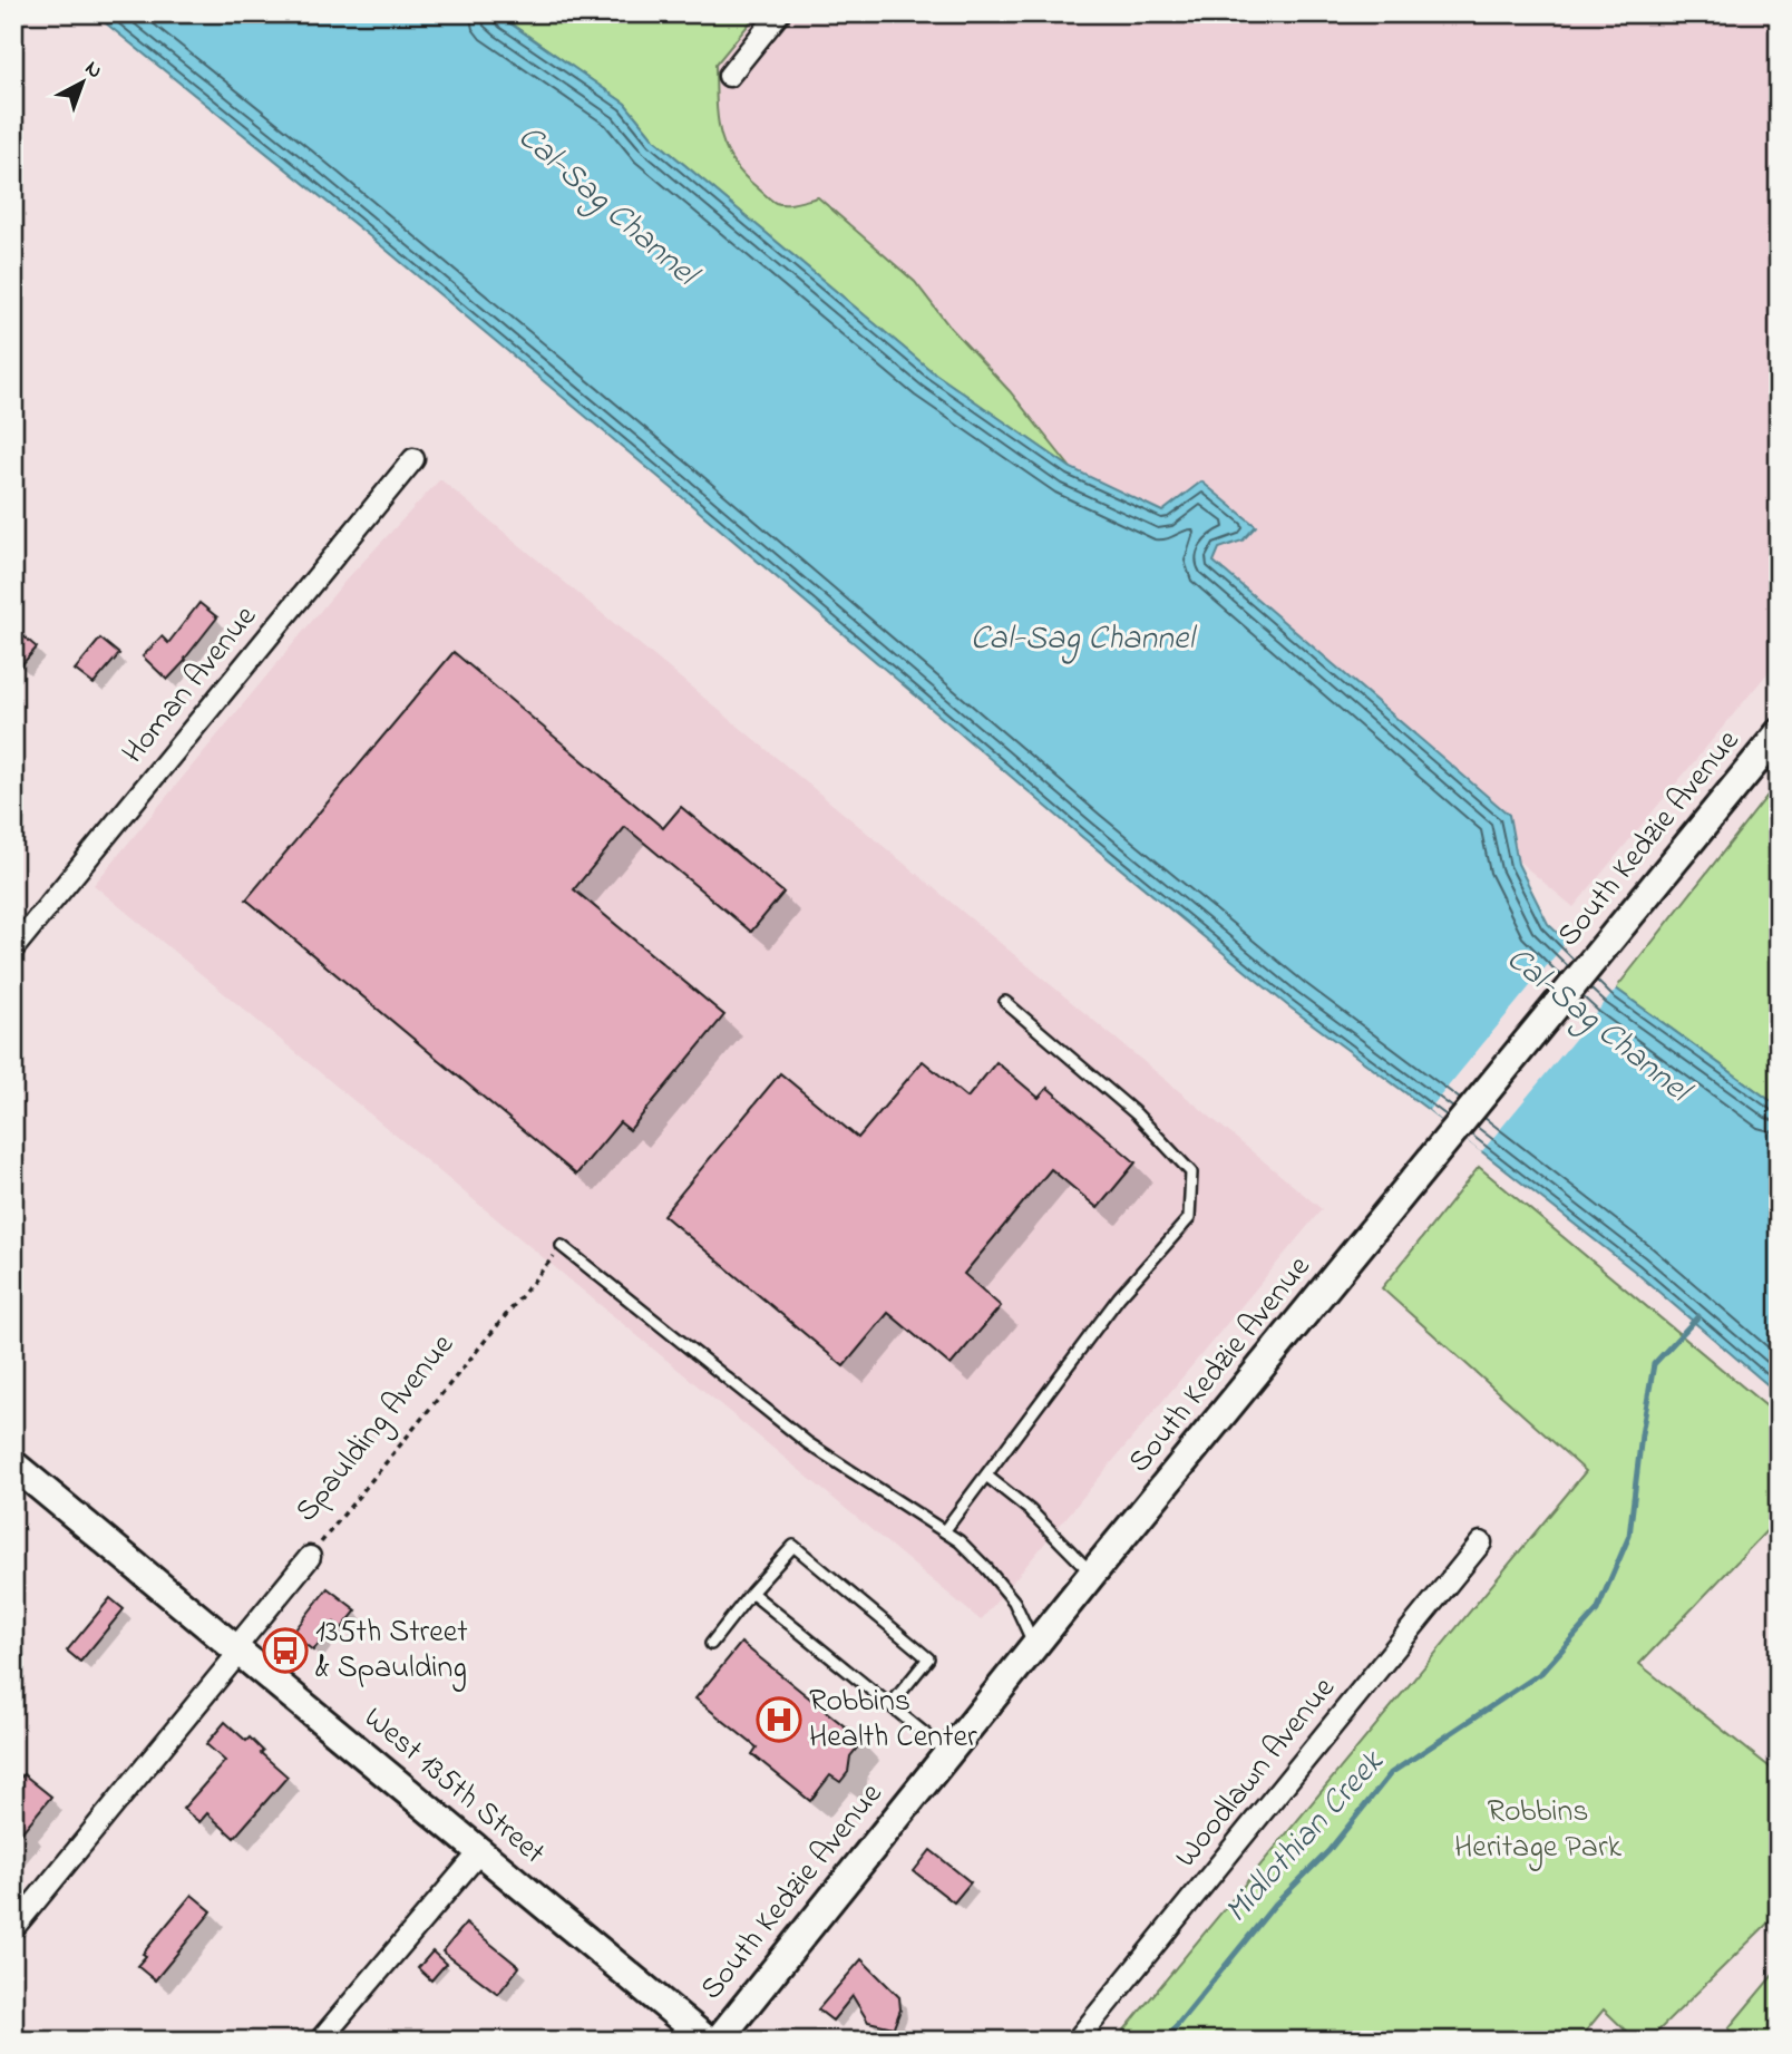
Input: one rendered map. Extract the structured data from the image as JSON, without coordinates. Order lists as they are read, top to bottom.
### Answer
{
  "streets": {
    "main road": ["South Kedzie Avenue", "West 135th Street"],
    "street": ["Homan Avenue", "Spaulding Avenue", "Woodlawn Avenue"]
  },
  "crossings": [
    ["Spaulding Avenue", "West 135th Street"]
  ],
  "water": ["Cal-Sag Channel", "Midlothian Creek"],
  "parks": ["Robbins Heritage Park"],
  "places": {
    "bus stop": ["135th Street & Spaulding"],
    "hospital": ["Robbins Health Center"]
  },
  "north": "top right"
}
